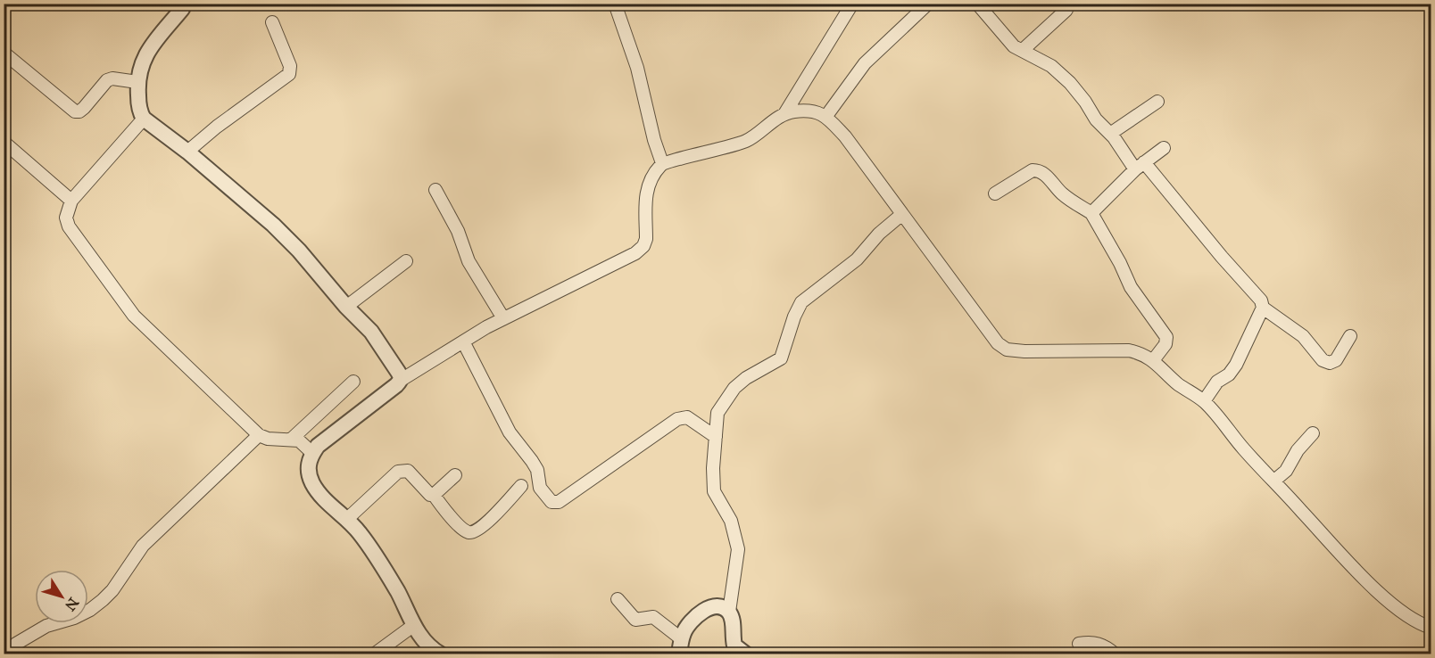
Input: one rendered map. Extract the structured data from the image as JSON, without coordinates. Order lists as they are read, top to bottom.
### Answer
{
  "north": "bottom right"
}
